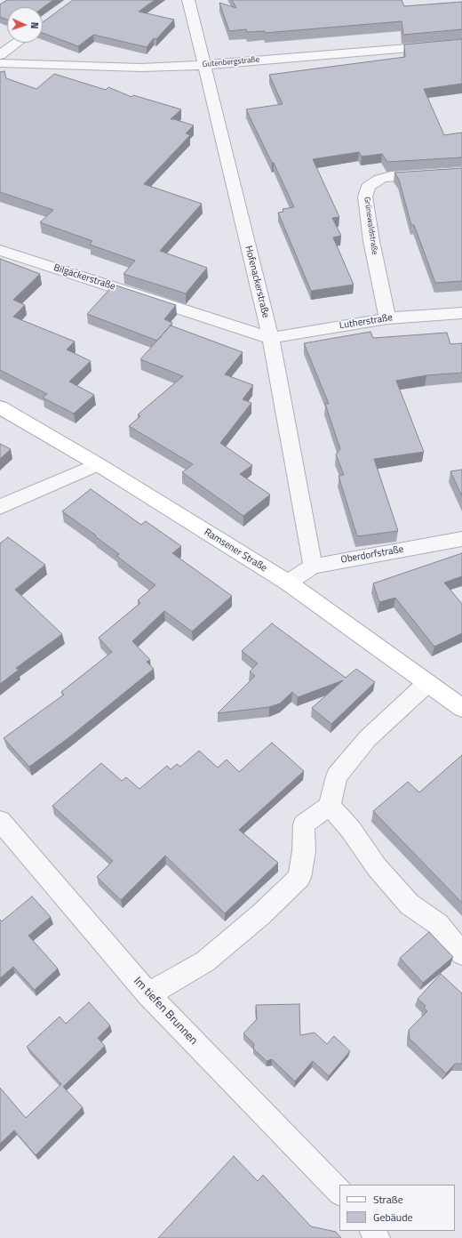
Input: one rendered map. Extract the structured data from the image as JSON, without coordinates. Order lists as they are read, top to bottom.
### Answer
{
  "streets": {
    "main road": ["Ramsener Straße"],
    "street": [
      "Gutenbergstraße",
      "Grünewaldstraße",
      "Bilgäckerstraße",
      "Hofenackerstraße",
      "Lutherstraße",
      "Oberdorfstraße",
      "Im tiefen Brunnen"
    ]
  },
  "crossings": [
    ["Gutenbergstraße", "Hofenackerstraße"],
    ["Grünewaldstraße", "Lutherstraße"],
    ["Bilgäckerstraße", "Hofenackerstraße"],
    ["Bilgäckerstraße", "Lutherstraße"],
    ["Hofenackerstraße", "Lutherstraße"],
    ["Hofenackerstraße", "Oberdorfstraße"],
    ["Ramsener Straße", "Oberdorfstraße"]
  ],
  "legend": ["Straße", "Gebäude"],
  "north": "right"
}
